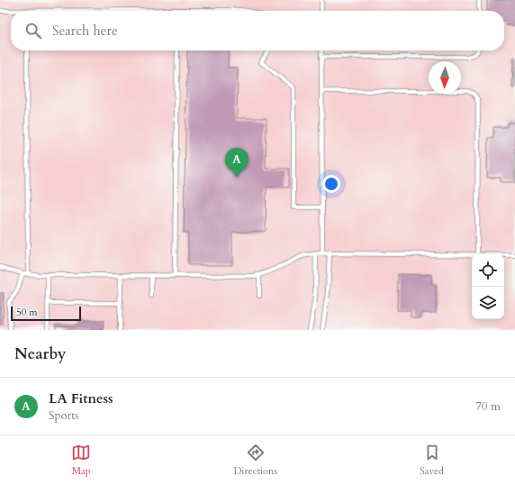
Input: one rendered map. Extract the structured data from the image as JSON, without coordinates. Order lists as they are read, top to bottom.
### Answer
{
  "scale_bar": "50 m",
  "north": "bottom",
  "page": {
    "search": "Search here",
    "pins": "A",
    "scale": "50 m",
    "heading": "Nearby",
    "list": [
      {
        "mark": "A",
        "name": "LA Fitness",
        "note": "Sports",
        "value": "70 m"
      }
    ],
    "nav": ["Map", "Directions", "Saved"]
  }
}
